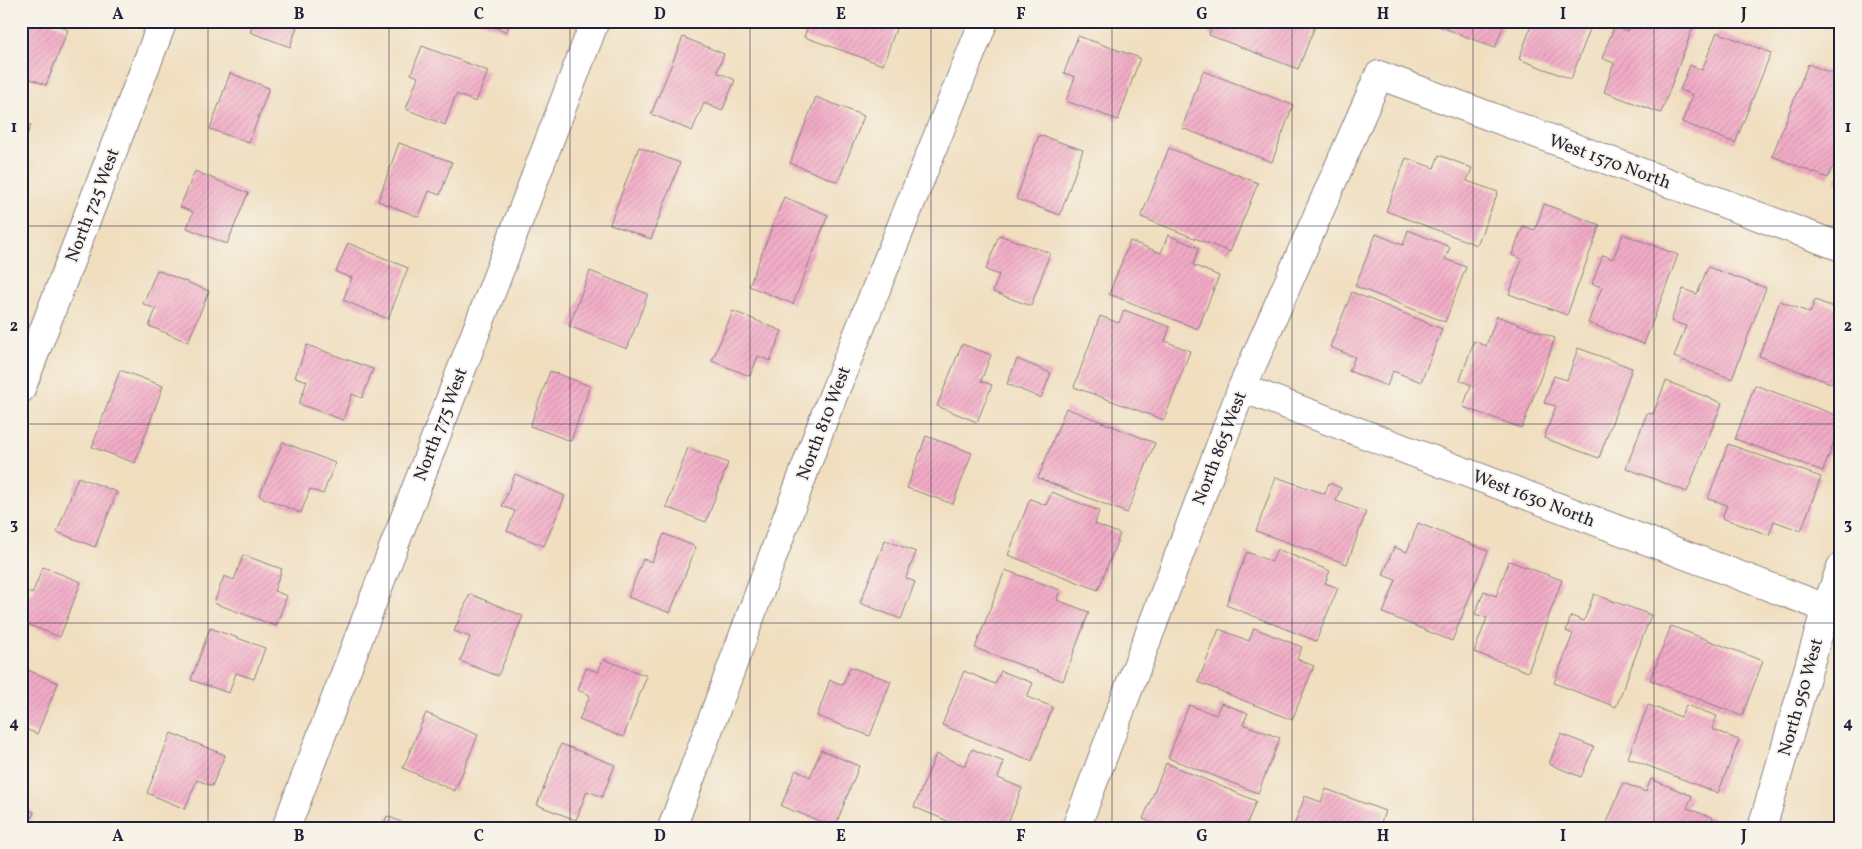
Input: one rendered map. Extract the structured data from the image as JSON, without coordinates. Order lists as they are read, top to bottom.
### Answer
{
  "streets": {
    "street": [
      "West 1570 North",
      "North 725 West",
      "North 810 West",
      "North 775 West",
      "North 865 West",
      "West 1630 North",
      "North 950 West"
    ]
  },
  "crossings": [
    ["West 1570 North", "North 865 West"],
    ["North 865 West", "West 1630 North"],
    ["West 1630 North", "North 950 West"]
  ],
  "grid": {
    "columns": [
      "A",
      "B",
      "C",
      "D",
      "E",
      "F",
      "G",
      "H",
      "I",
      "J"
    ],
    "rows": [
      "1",
      "2",
      "3",
      "4"
    ]
  }
}
